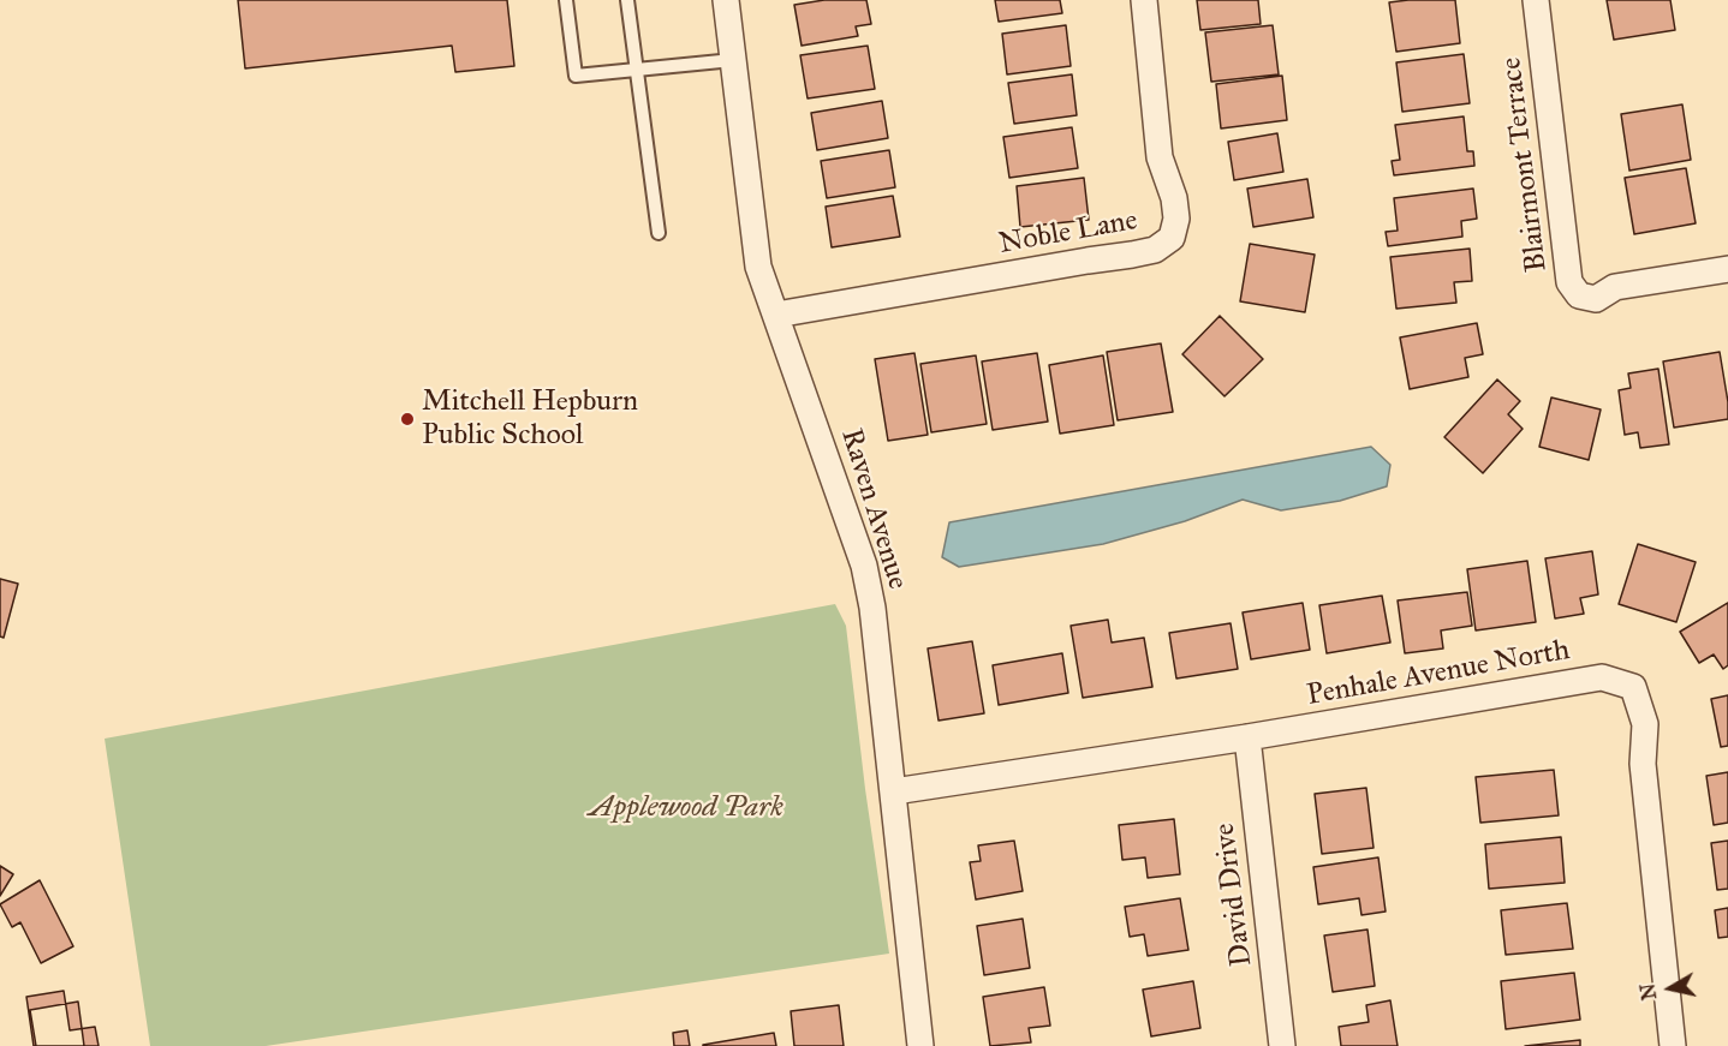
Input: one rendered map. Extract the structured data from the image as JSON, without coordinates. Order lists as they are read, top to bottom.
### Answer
{
  "streets": {
    "street": [
      "Blairmont Terrace",
      "Noble Lane",
      "Raven Avenue",
      "Penhale Avenue North",
      "David Drive"
    ]
  },
  "crossings": [
    ["Noble Lane", "Raven Avenue"],
    ["Raven Avenue", "Penhale Avenue North"],
    ["Penhale Avenue North", "David Drive"]
  ],
  "parks": ["Applewood Park"],
  "places": ["Mitchell Hepburn Public School"],
  "north": "left"
}
